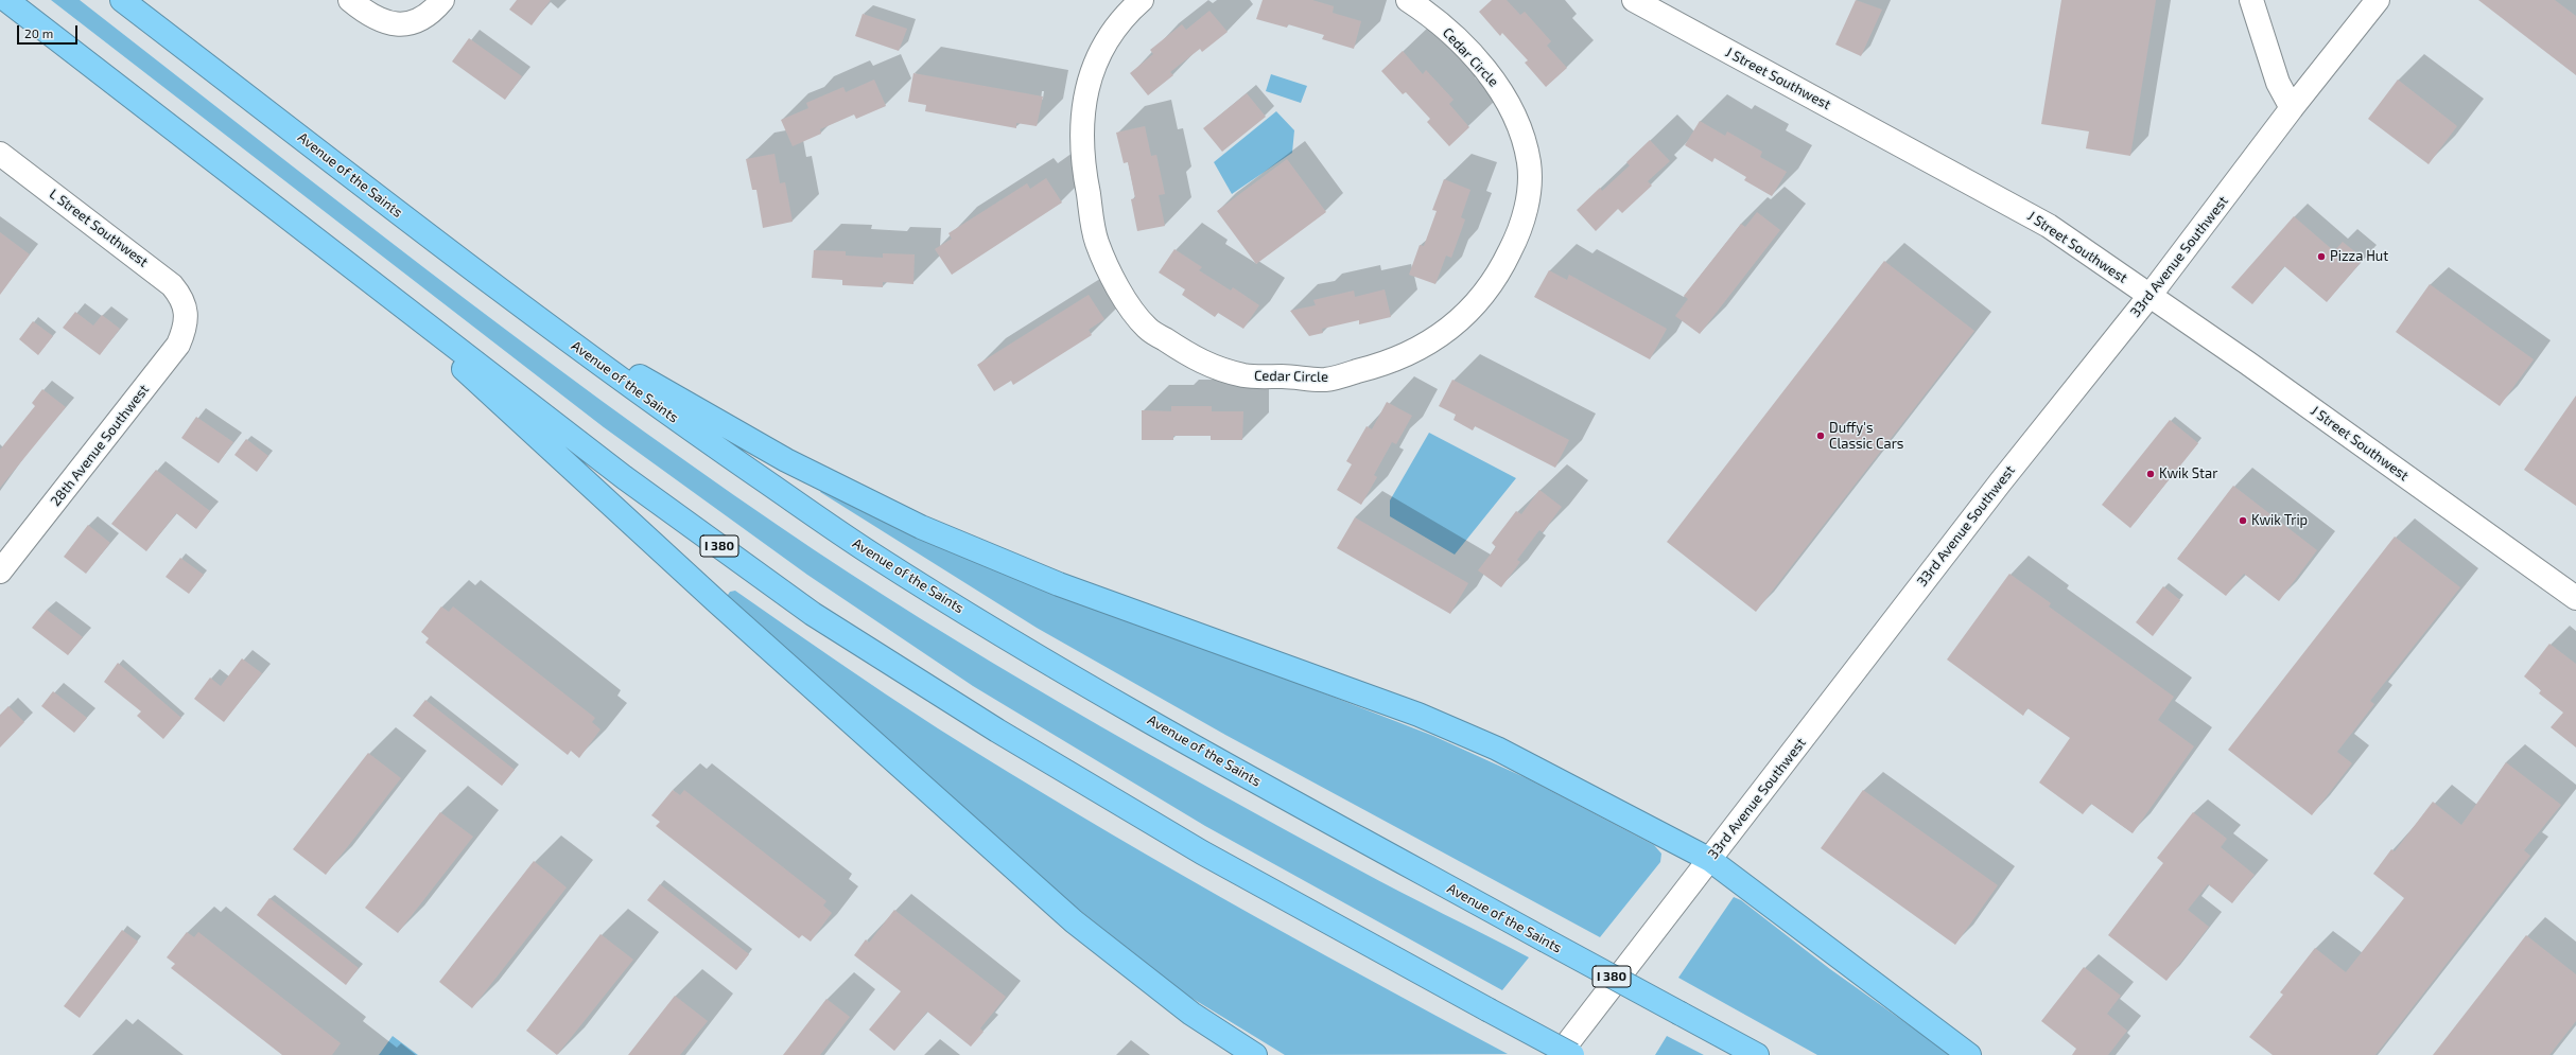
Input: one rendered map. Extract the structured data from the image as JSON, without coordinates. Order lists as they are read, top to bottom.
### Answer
{
  "streets": {
    "highway": ["Avenue of the Saints", "I 380"],
    "street": [
      "Cedar Circle",
      "J Street Southwest",
      "L Street Southwest",
      "33rd Avenue Southwest",
      "28th Avenue Southwest"
    ]
  },
  "crossings": [
    ["J Street Southwest", "33rd Avenue Southwest"],
    ["L Street Southwest", "28th Avenue Southwest"]
  ],
  "places": [
    "Pizza Hut",
    "Duffy's Classic Cars",
    "Kwik Star",
    "Kwik Trip"
  ],
  "scale_bar": "20 m"
}
